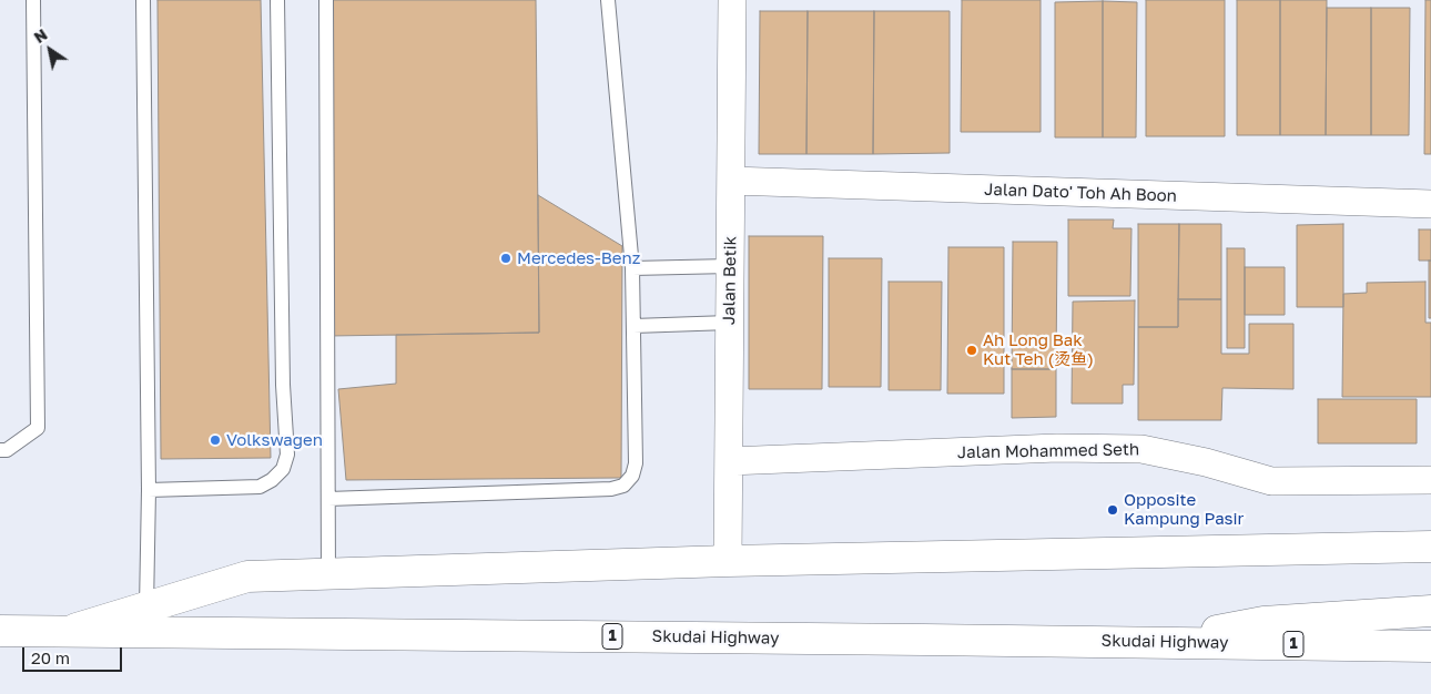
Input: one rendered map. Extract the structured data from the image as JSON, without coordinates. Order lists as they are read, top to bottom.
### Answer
{
  "streets": {
    "main road": ["1", "Skudai Highway"],
    "street": ["Jalan Dato' Toh Ah Boon", "Jalan Betik", "Jalan Mohammed Seth"]
  },
  "crossings": [
    ["Jalan Dato' Toh Ah Boon", "Jalan Betik"],
    ["Jalan Betik", "Jalan Mohammed Seth"]
  ],
  "places": [
    "Mercedes-Benz",
    "Ah Long Bak Kut Teh (烫鱼)",
    "Volkswagen",
    "Opposite Kampung Pasir"
  ],
  "scale_bar": "20 m",
  "north": "top left"
}
